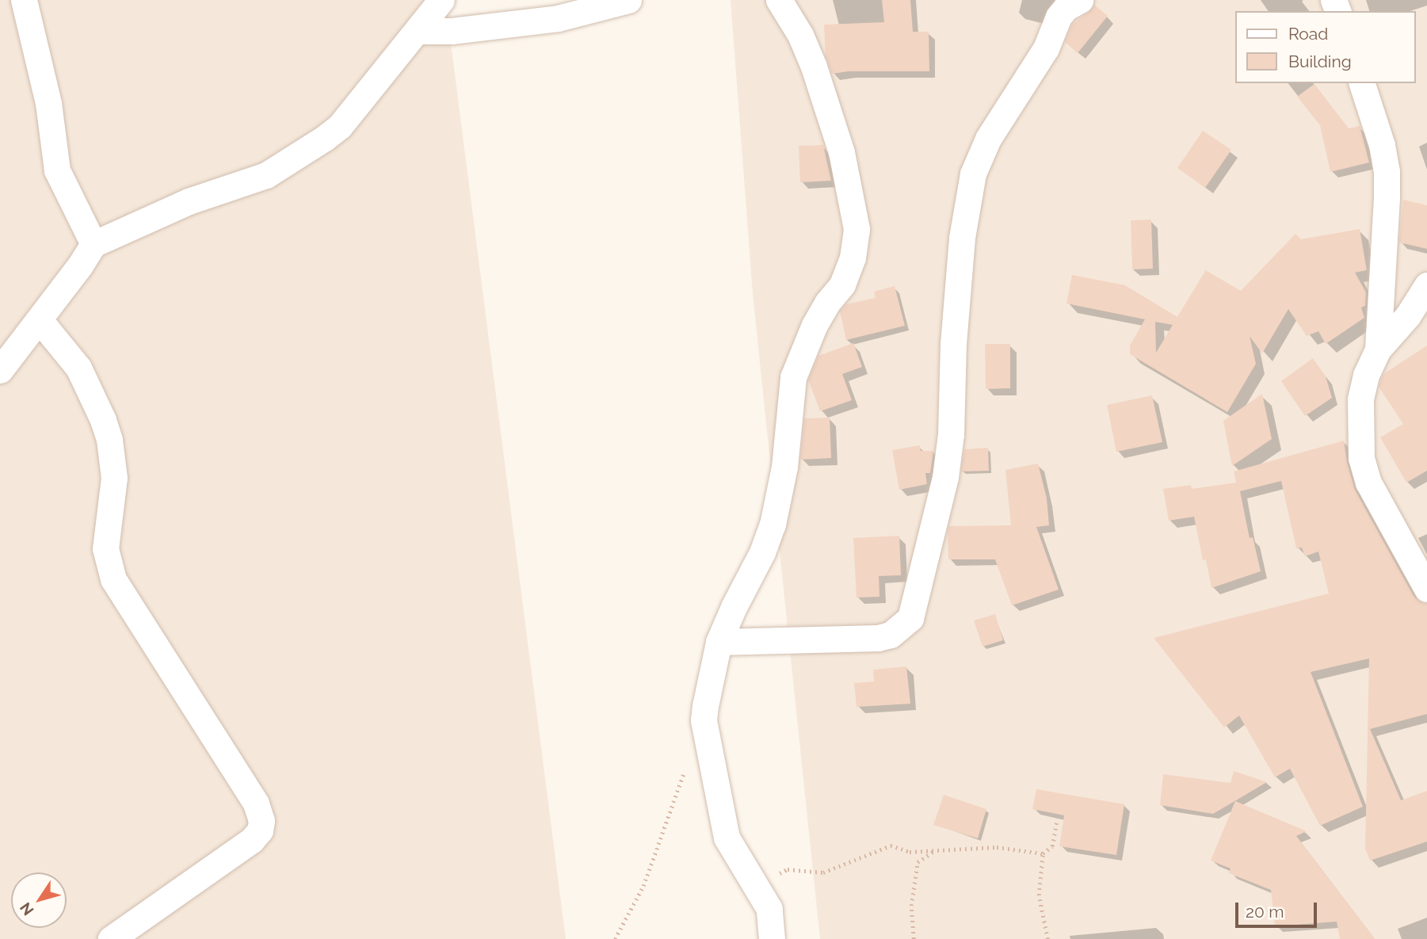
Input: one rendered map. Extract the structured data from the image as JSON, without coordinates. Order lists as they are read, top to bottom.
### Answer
{
  "legend": ["Road", "Building"],
  "scale_bar": "20 m",
  "north": "bottom left"
}
